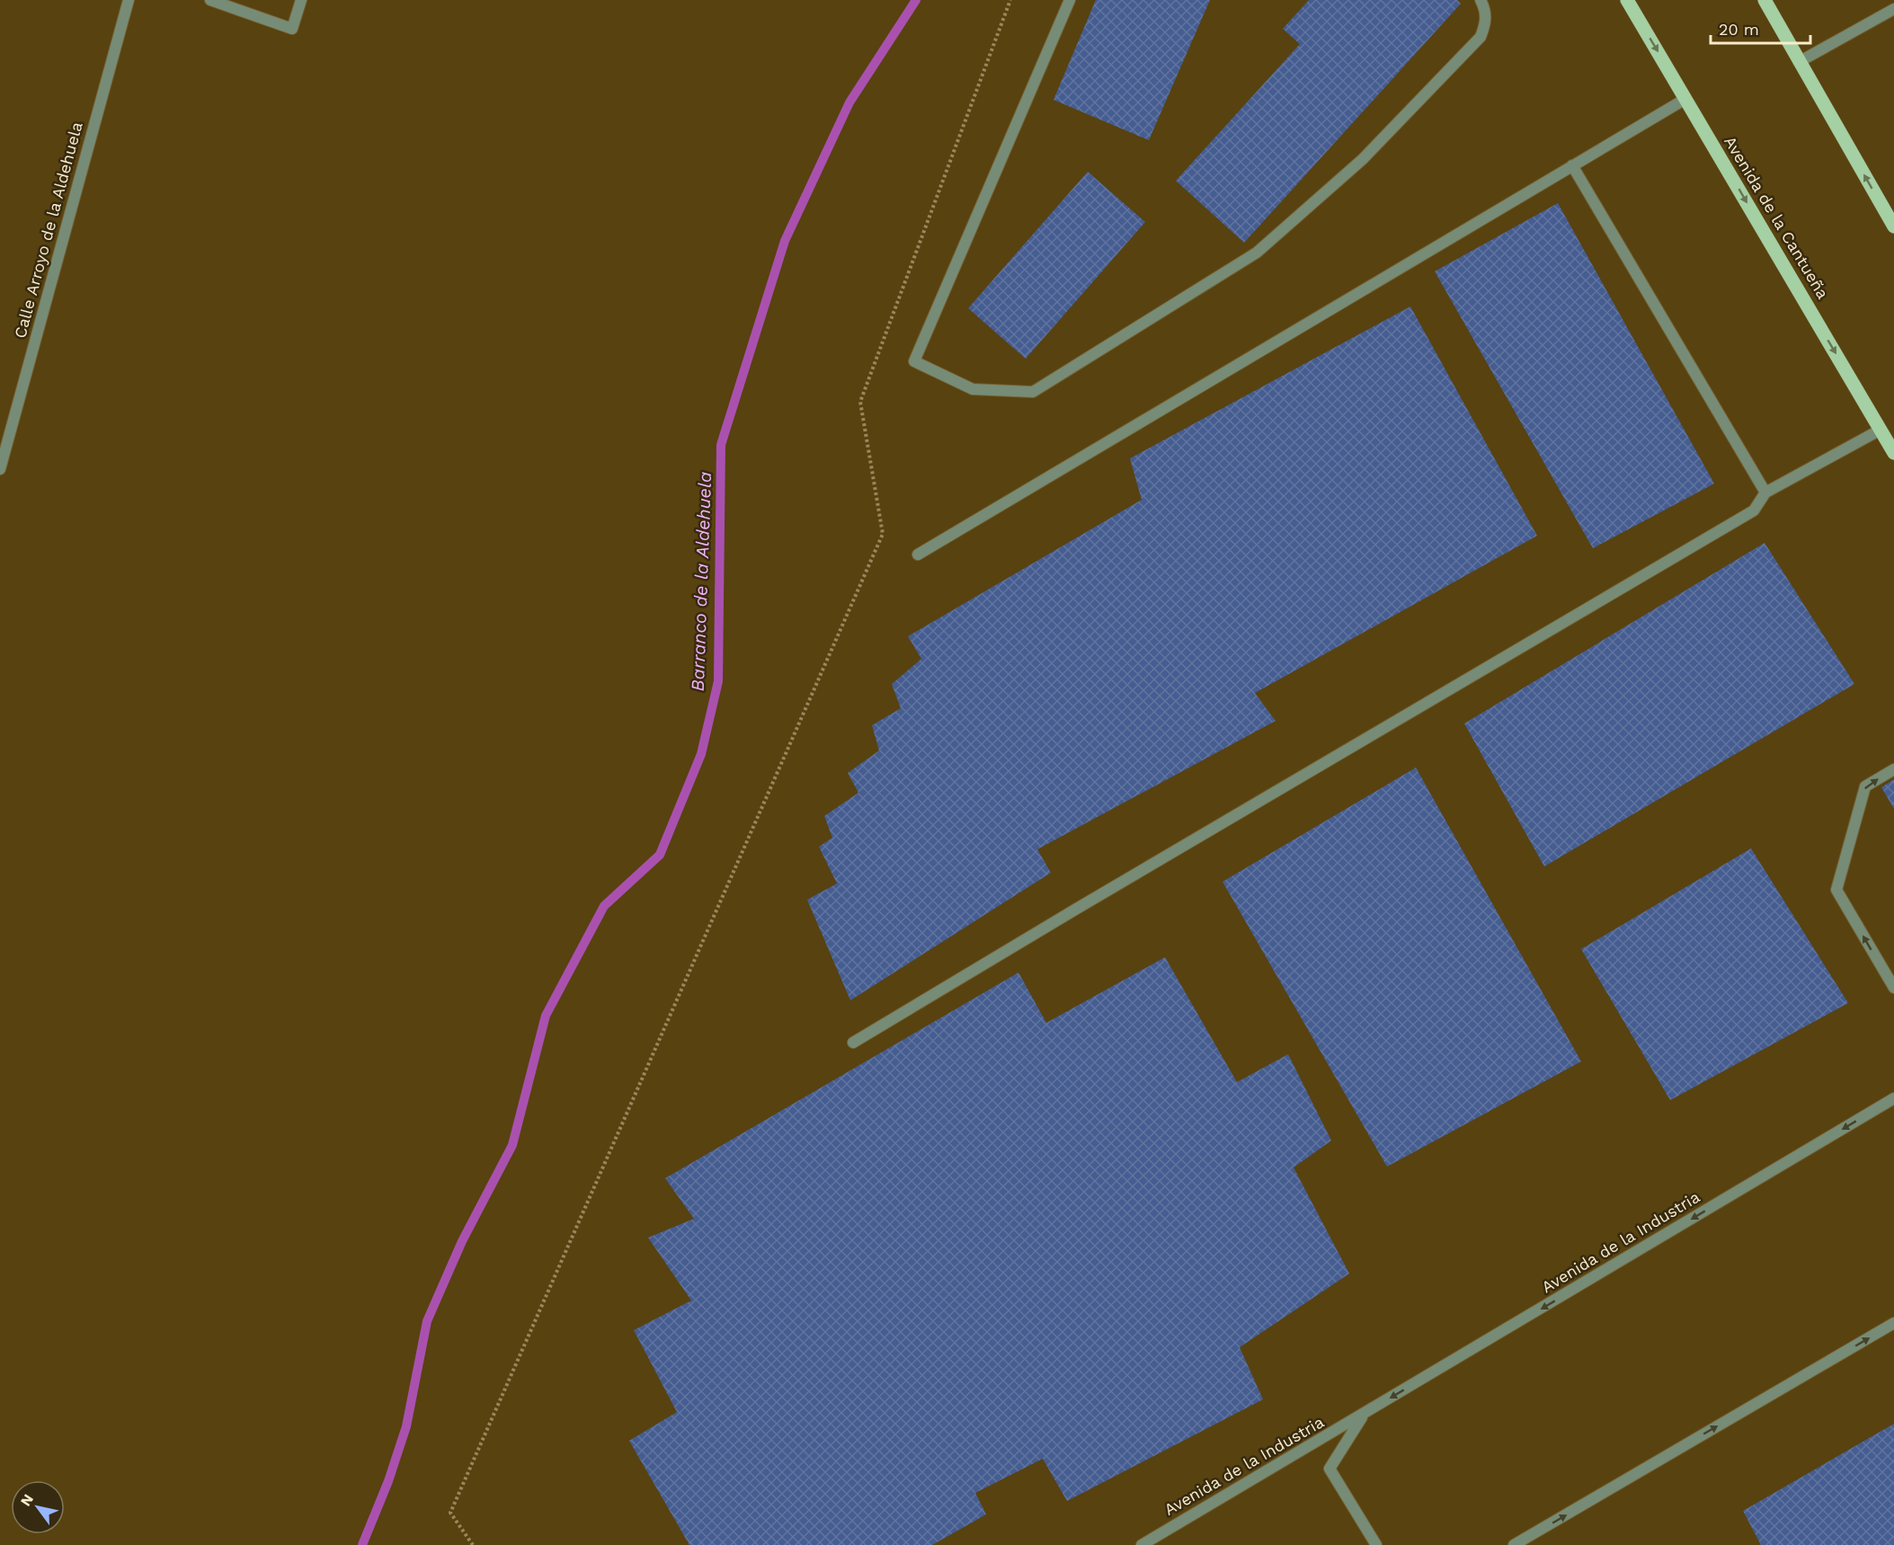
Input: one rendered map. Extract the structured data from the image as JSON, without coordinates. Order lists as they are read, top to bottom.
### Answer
{
  "streets": {
    "main road": ["Avenida de la Cantueña"],
    "street": ["Calle Arroyo de la Aldehuela", "Avenida de la Industria"]
  },
  "one_way": ["Avenida de la Industria"],
  "water": ["Barranco de la Aldehuela"],
  "scale_bar": "20 m",
  "north": "top left"
}
